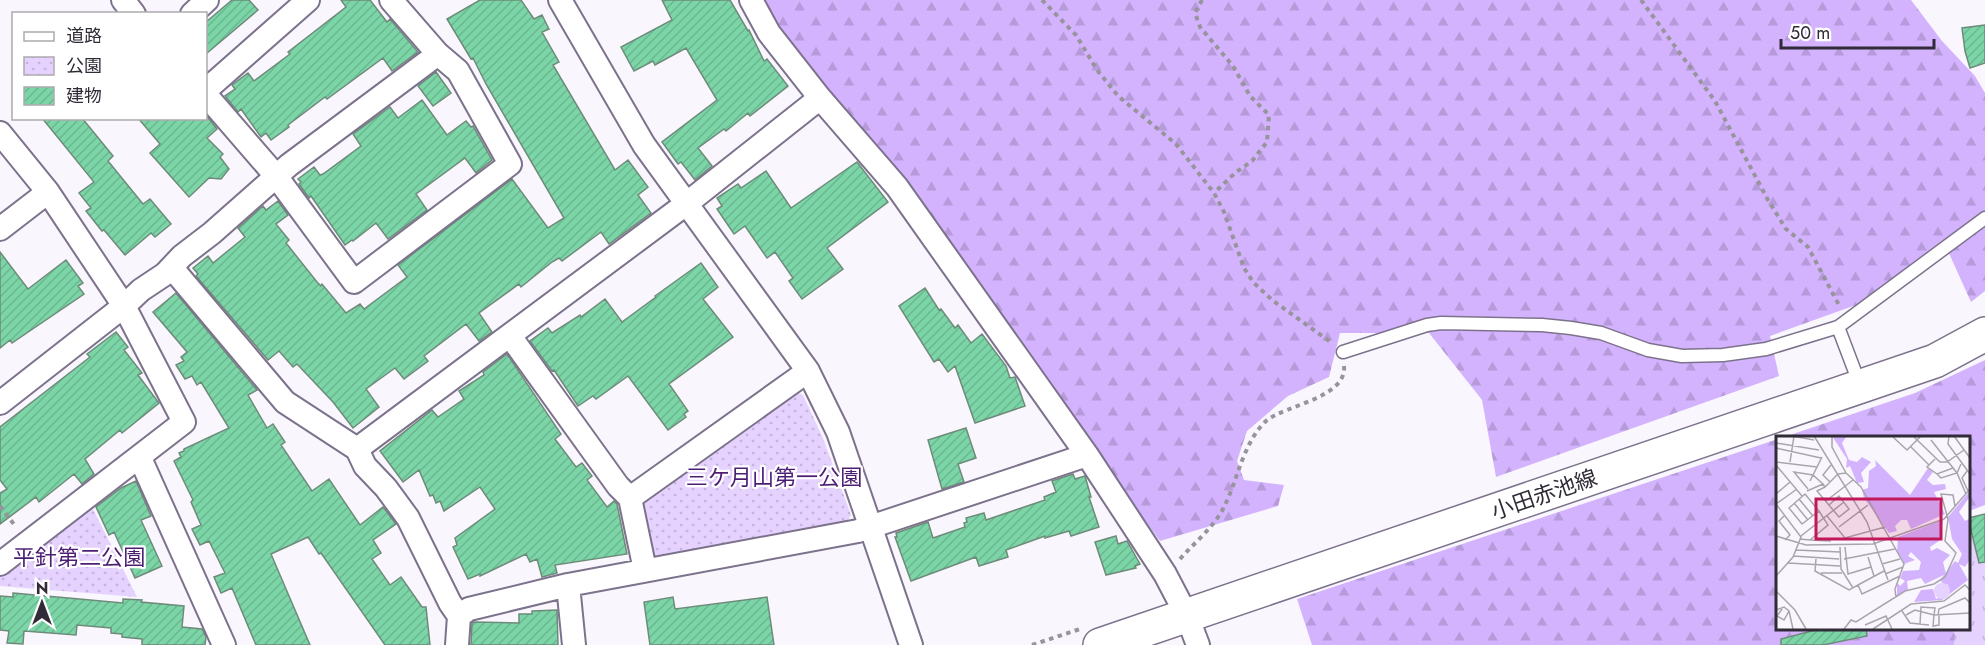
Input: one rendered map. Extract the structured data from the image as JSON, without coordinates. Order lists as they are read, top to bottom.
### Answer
{
  "streets": {
    "street": ["小田赤池線"]
  },
  "parks": ["三ケ月山第一公園", "平針第二公園"],
  "legend": ["道路", "公園", "建物"],
  "scale_bar": "50 m",
  "north": "top"
}
